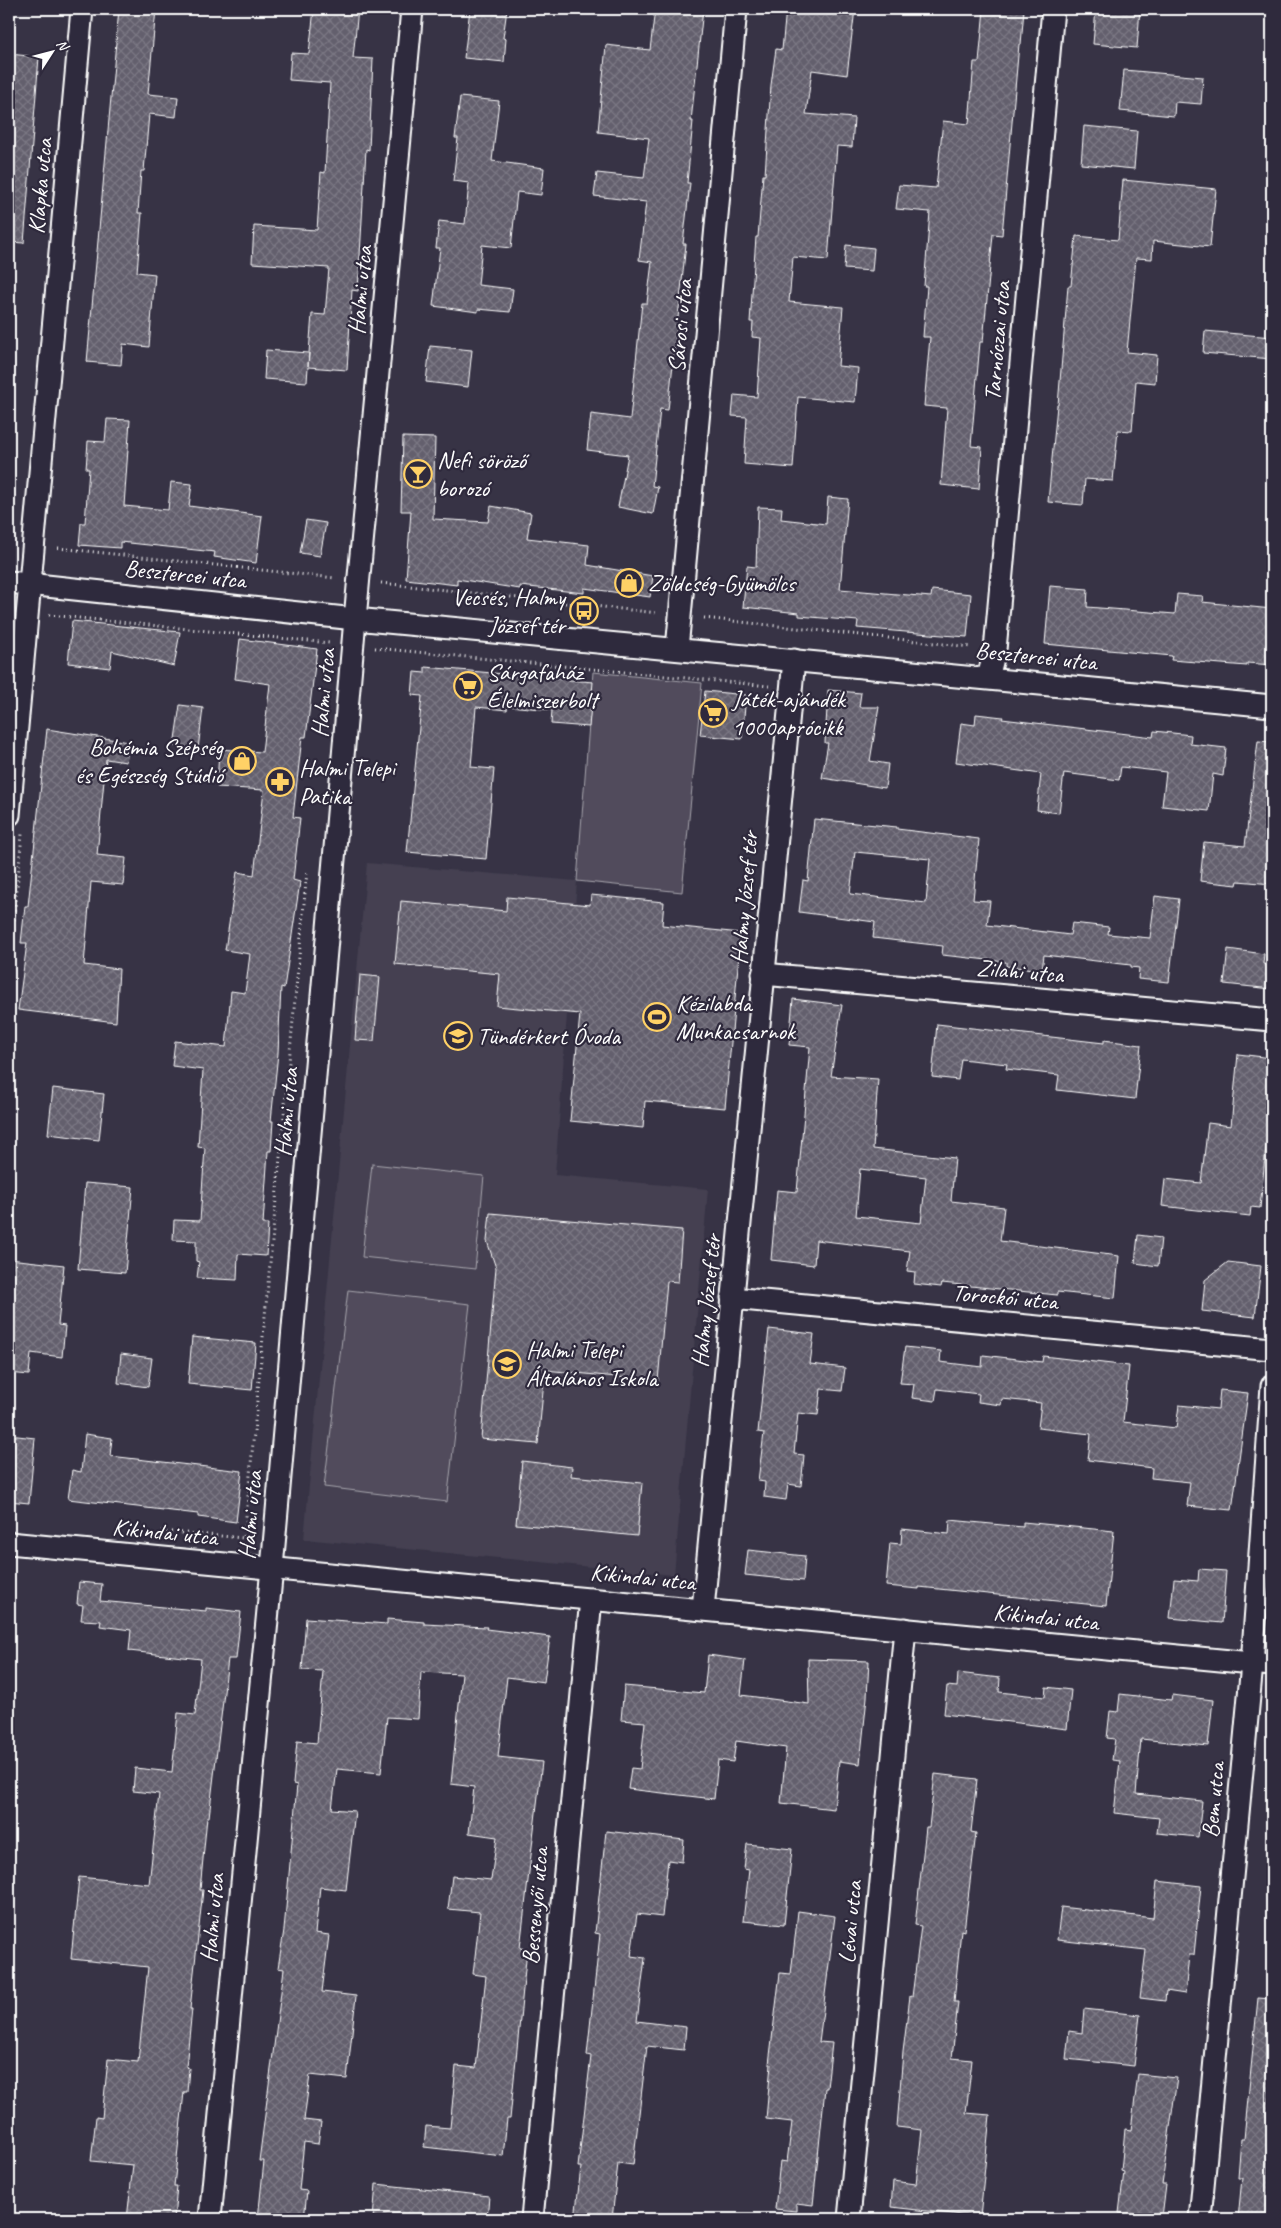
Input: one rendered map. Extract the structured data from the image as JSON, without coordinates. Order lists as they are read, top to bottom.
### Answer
{
  "streets": {
    "street": [
      "Klapka utca",
      "Halmi utca",
      "Sárosi utca",
      "Tarnóczai utca",
      "Besztercei utca",
      "Halmy József tér",
      "Zilahi utca",
      "Torockói utca",
      "Kikindai utca",
      "Bem utca",
      "Bessenyői utca",
      "Lévai utca"
    ]
  },
  "crossings": [
    ["Klapka utca", "Besztercei utca"],
    ["Halmi utca", "Besztercei utca"],
    ["Halmi utca", "Kikindai utca"],
    ["Tarnóczai utca", "Besztercei utca"],
    ["Besztercei utca", "Halmy József tér"],
    ["Halmy József tér", "Zilahi utca"],
    ["Halmy József tér", "Torockói utca"],
    ["Halmy József tér", "Kikindai utca"],
    ["Kikindai utca", "Bem utca"],
    ["Kikindai utca", "Bessenyői utca"],
    ["Kikindai utca", "Lévai utca"]
  ],
  "places": {
    "bar": ["Nefi söröző borozó"],
    "shop": ["Zöldcség-Gyümölcs", "Bohémia Szépség és Egészség Stúdió"],
    "bus stop": ["Vecsés, Halmy József tér"],
    "supermarket": ["Sárgafaház Élelmiszerbolt", "Játék-ajándék 1000aprócikk"],
    "pharmacy": ["Halmi Telepi Patika"],
    "sports": ["Kézilabda Munkacsarnok"],
    "school or university": ["Tündérkert Óvoda", "Halmi Telepi Általános Iskola"]
  },
  "north": "top right"
}
